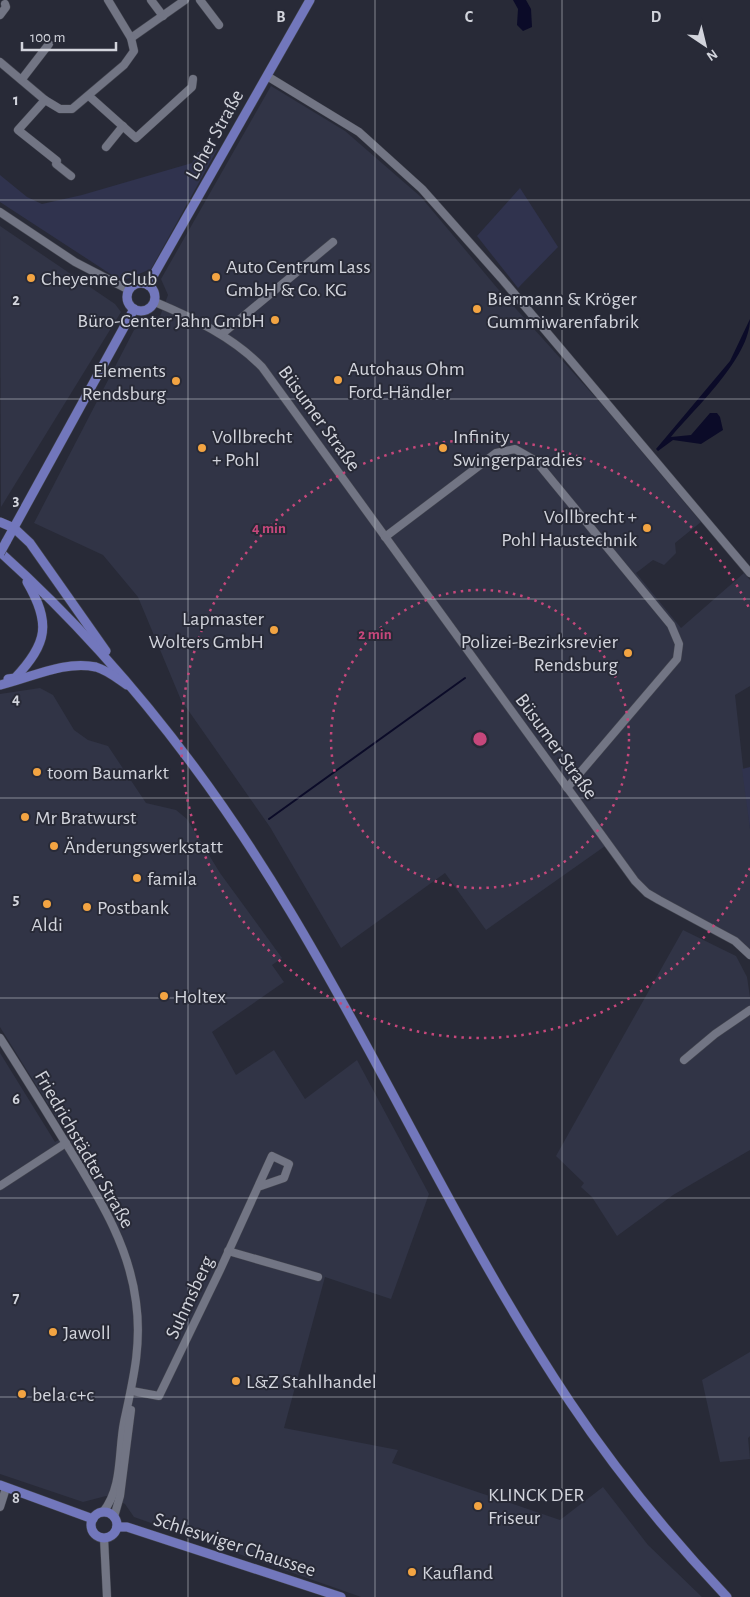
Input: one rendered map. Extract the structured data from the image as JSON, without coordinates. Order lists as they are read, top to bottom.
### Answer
{
  "streets": {
    "main road": ["Loher Straße", "Schleswiger Chaussee"],
    "street": ["Büsumer Straße", "Friedrichstädter Straße", "Suhmsberg"]
  },
  "crossings": [
    ["Loher Straße", "Büsumer Straße"],
    ["Friedrichstädter Straße", "Suhmsberg"],
    ["Friedrichstädter Straße", "Schleswiger Chaussee"]
  ],
  "places": [
    "Auto Centrum Lass GmbH & Co. KG",
    "Cheyenne Club",
    "Biermann & Kröger Gummiwarenfabrik",
    "Büro-Center Jahn GmbH",
    "Autohaus Ohm Ford-Händler",
    "Elements Rendsburg",
    "Vollbrecht + Pohl",
    "Infinity Swingerparadies",
    "Vollbrecht + Pohl Haustechnik",
    "Lapmaster Wolters GmbH",
    "Polizei-Bezirksrevier Rendsburg",
    "toom Baumarkt",
    "Mr Bratwurst",
    "Änderungswerkstatt",
    "famila",
    "Aldi",
    "Postbank",
    "Holtex",
    "Jawoll",
    "L&Z Stahlhandel",
    "bela c+c",
    "KLINCK DER Friseur",
    "Kaufland"
  ],
  "scale_bar": "100 m",
  "north": "bottom right",
  "grid": {
    "columns": ["B", "C", "D"],
    "rows": [
      "1",
      "2",
      "3",
      "4",
      "5",
      "6",
      "7",
      "8"
    ]
  },
  "rings": ["4 min", "2 min"]
}
